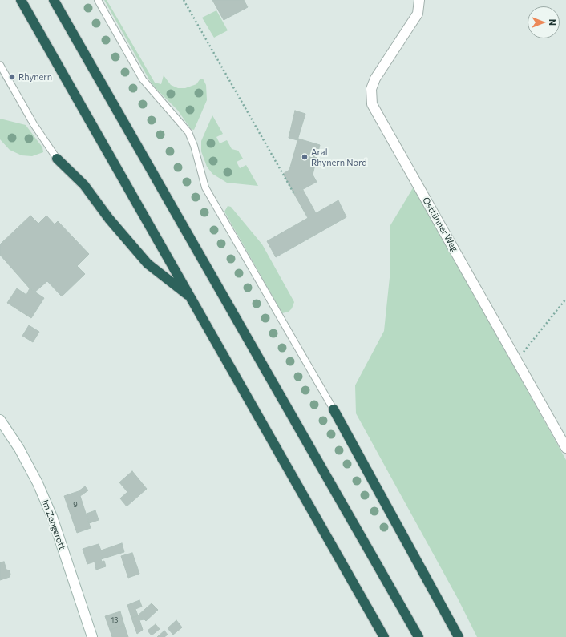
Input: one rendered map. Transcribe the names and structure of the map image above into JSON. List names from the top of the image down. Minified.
{"streets":{"street":["Osttünner Weg","Im Zengerott"]},"places":["Rhynern","Aral Rhynern Nord"],"house_numbers":["9","13"],"north":"right"}
